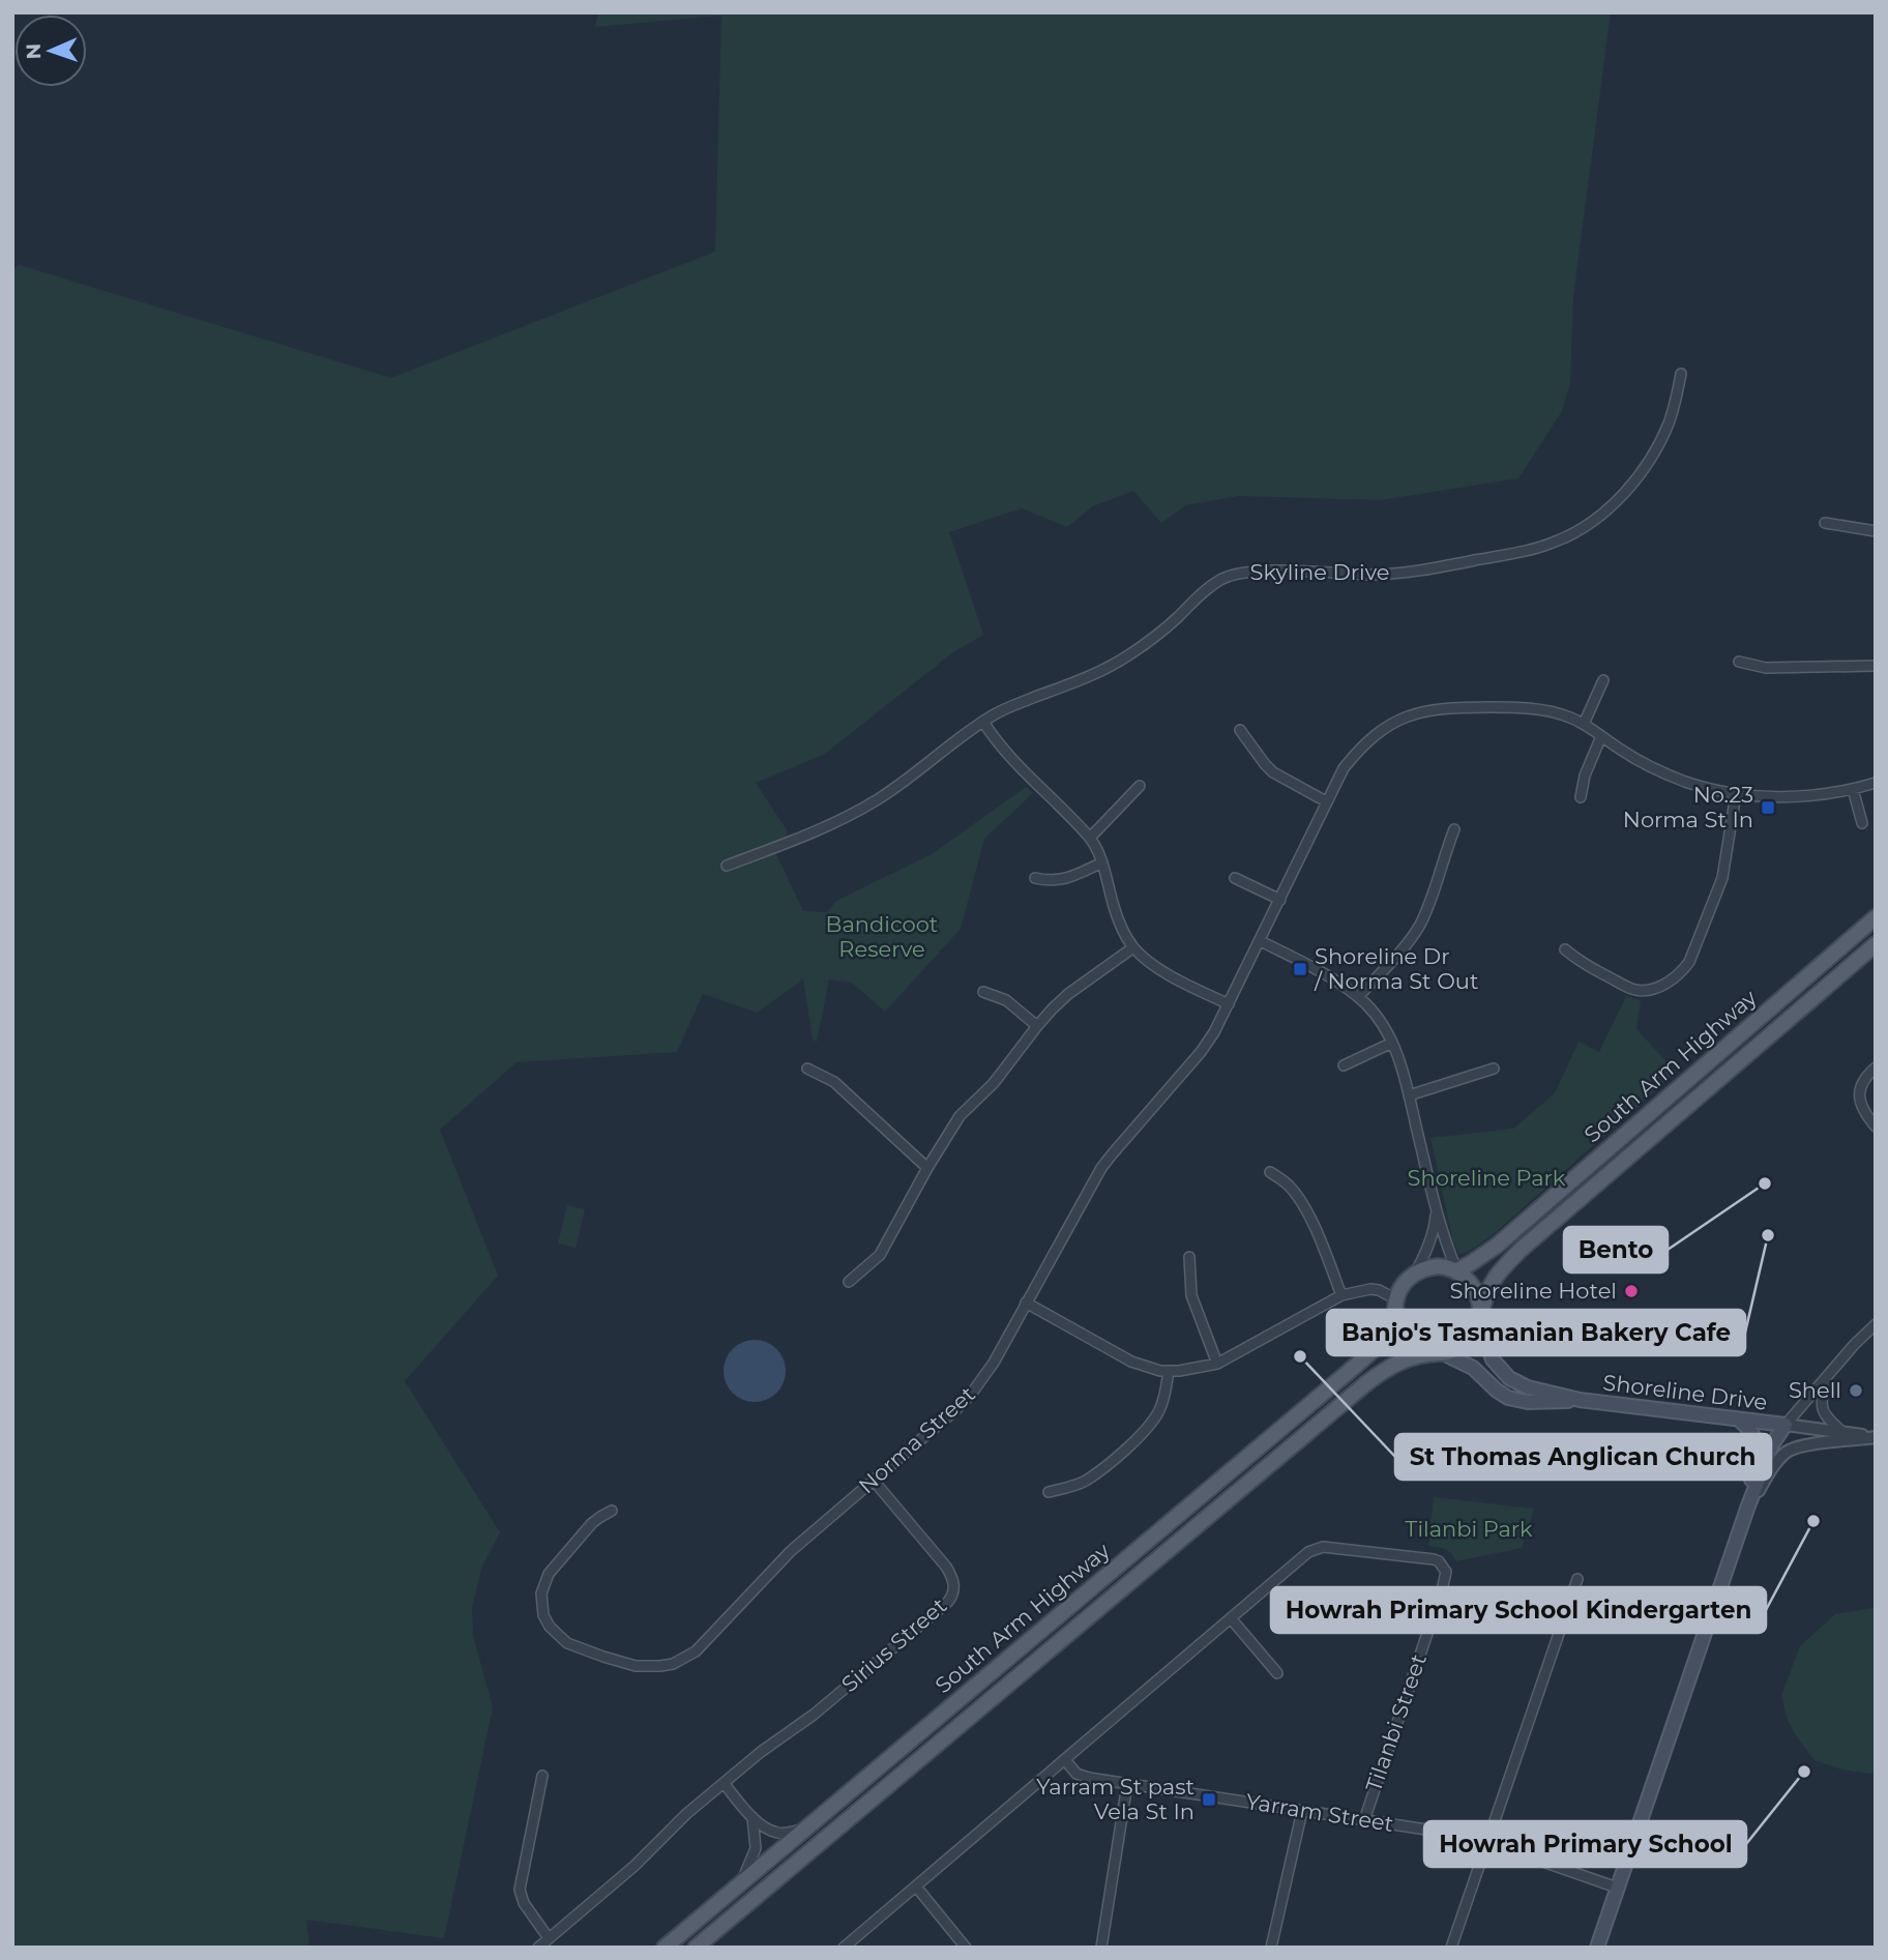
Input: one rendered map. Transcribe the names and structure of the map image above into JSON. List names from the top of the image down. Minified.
{"streets":{"main road":["South Arm Highway","Shoreline Drive"],"street":["Skyline Drive","Norma Street","Sirius Street","Tilanbi Street","Yarram Street"]},"crossings":[["South Arm Highway","Shoreline Drive"],["Norma Street","Sirius Street"],["Tilanbi Street","Yarram Street"]],"parks":["Bandicoot Reserve","Shoreline Park","Tilanbi Park"],"places":{"transit":["No.23 Norma St In","Shoreline Dr / Norma St Out","Yarram St past Vela St In"],"other":["Bento","Banjo's Tasmanian Bakery Cafe","Shoreline Hotel","St Thomas Anglican Church","Shell","Howrah Primary School Kindergarten","Howrah Primary School"]},"north":"left"}
